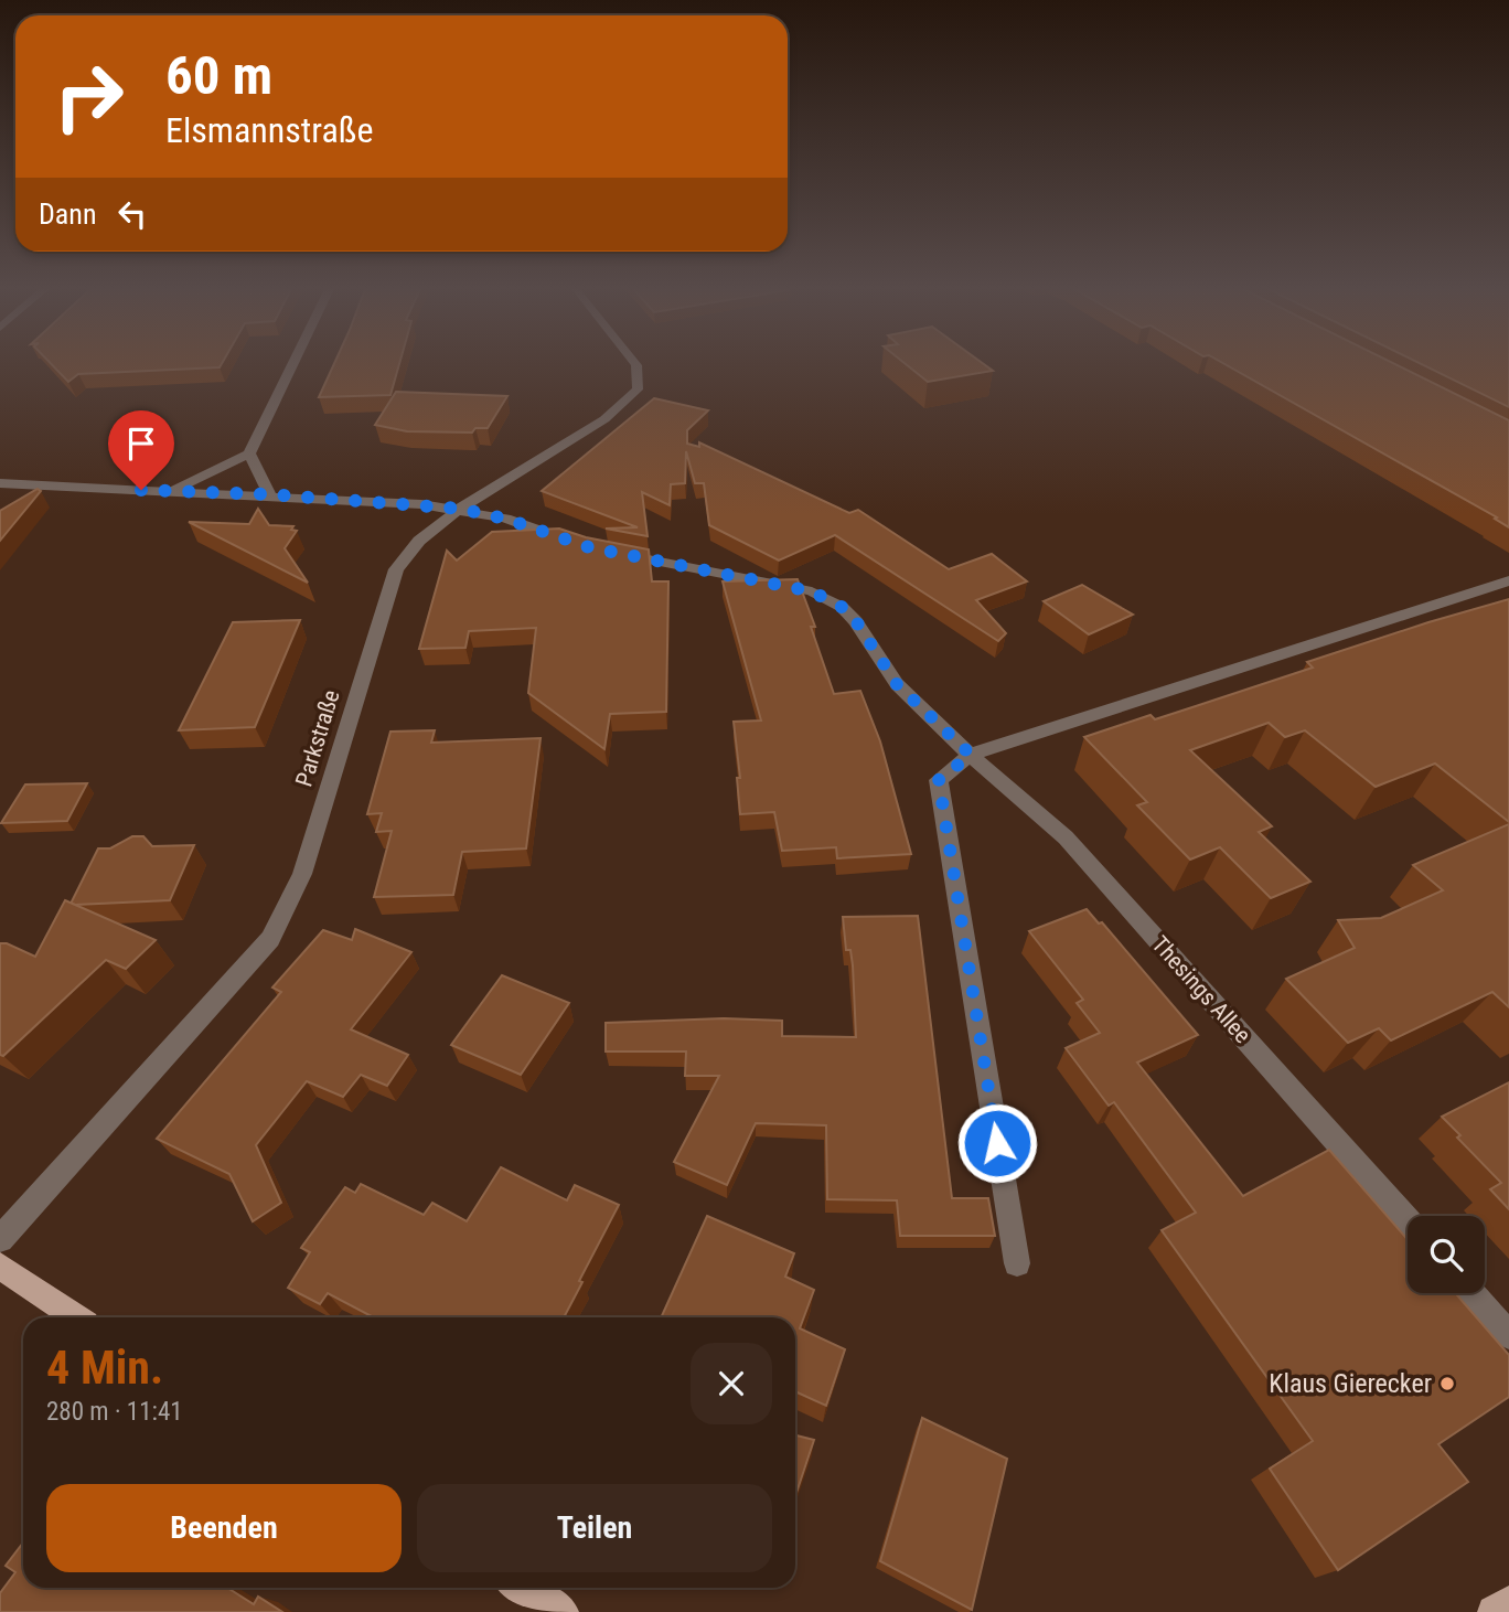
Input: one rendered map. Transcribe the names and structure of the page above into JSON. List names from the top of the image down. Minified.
{"streets":{"street":["Parkstraße","Thesings Allee"]},"places":["Klaus Gierecker"],"page":{"turn":["60 m","Elsmannstraße"],"then":"Dann","heading":["4 Min.","280 m · 11:41"],"buttons":["Beenden","Teilen"]}}
